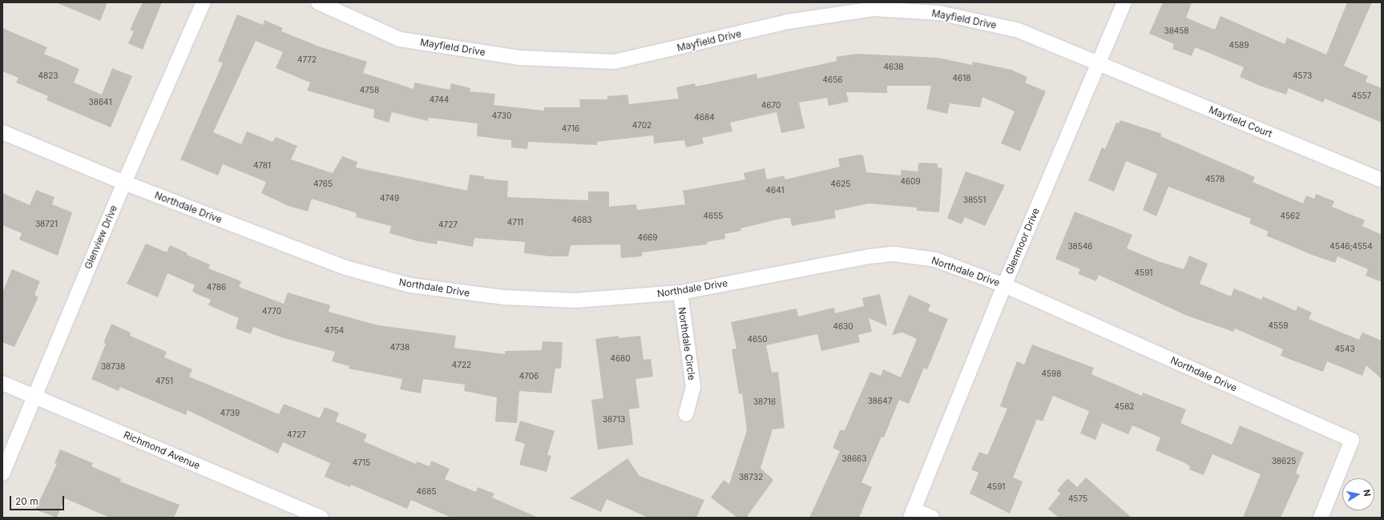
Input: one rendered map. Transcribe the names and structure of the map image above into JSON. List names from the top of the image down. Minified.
{"streets":{"street":["Mayfield Drive","Mayfield Court","Northdale Drive","Glenview Drive","Glenmoor Drive","Northdale Circle","Richmond Avenue"]},"crossings":[["Mayfield Drive","Mayfield Court"],["Mayfield Drive","Glenmoor Drive"],["Mayfield Court","Glenmoor Drive"],["Northdale Drive","Glenview Drive"],["Northdale Drive","Glenmoor Drive"],["Northdale Drive","Northdale Circle"],["Glenview Drive","Richmond Avenue"]],"house_numbers":["38458","4589","4772","4638","4823","4573","4618","4656","4758","4557","4744","38641","4670","4730","4684","4702","4716","4781","4578","4609","4765","4625","4641","4749","38551","4655","4562","4683","4711","38721","4727","4669","38546","4546;4554","4591","4786","4770","4559","4630","4754","4650","4738","4543","4680","4722","38738","4598","4706","4751","38647","38716","4582","4739","38713","4727","38663","38625","4715","38732","4591","4685","4575"],"scale_bar":"20 m","north":"right"}
